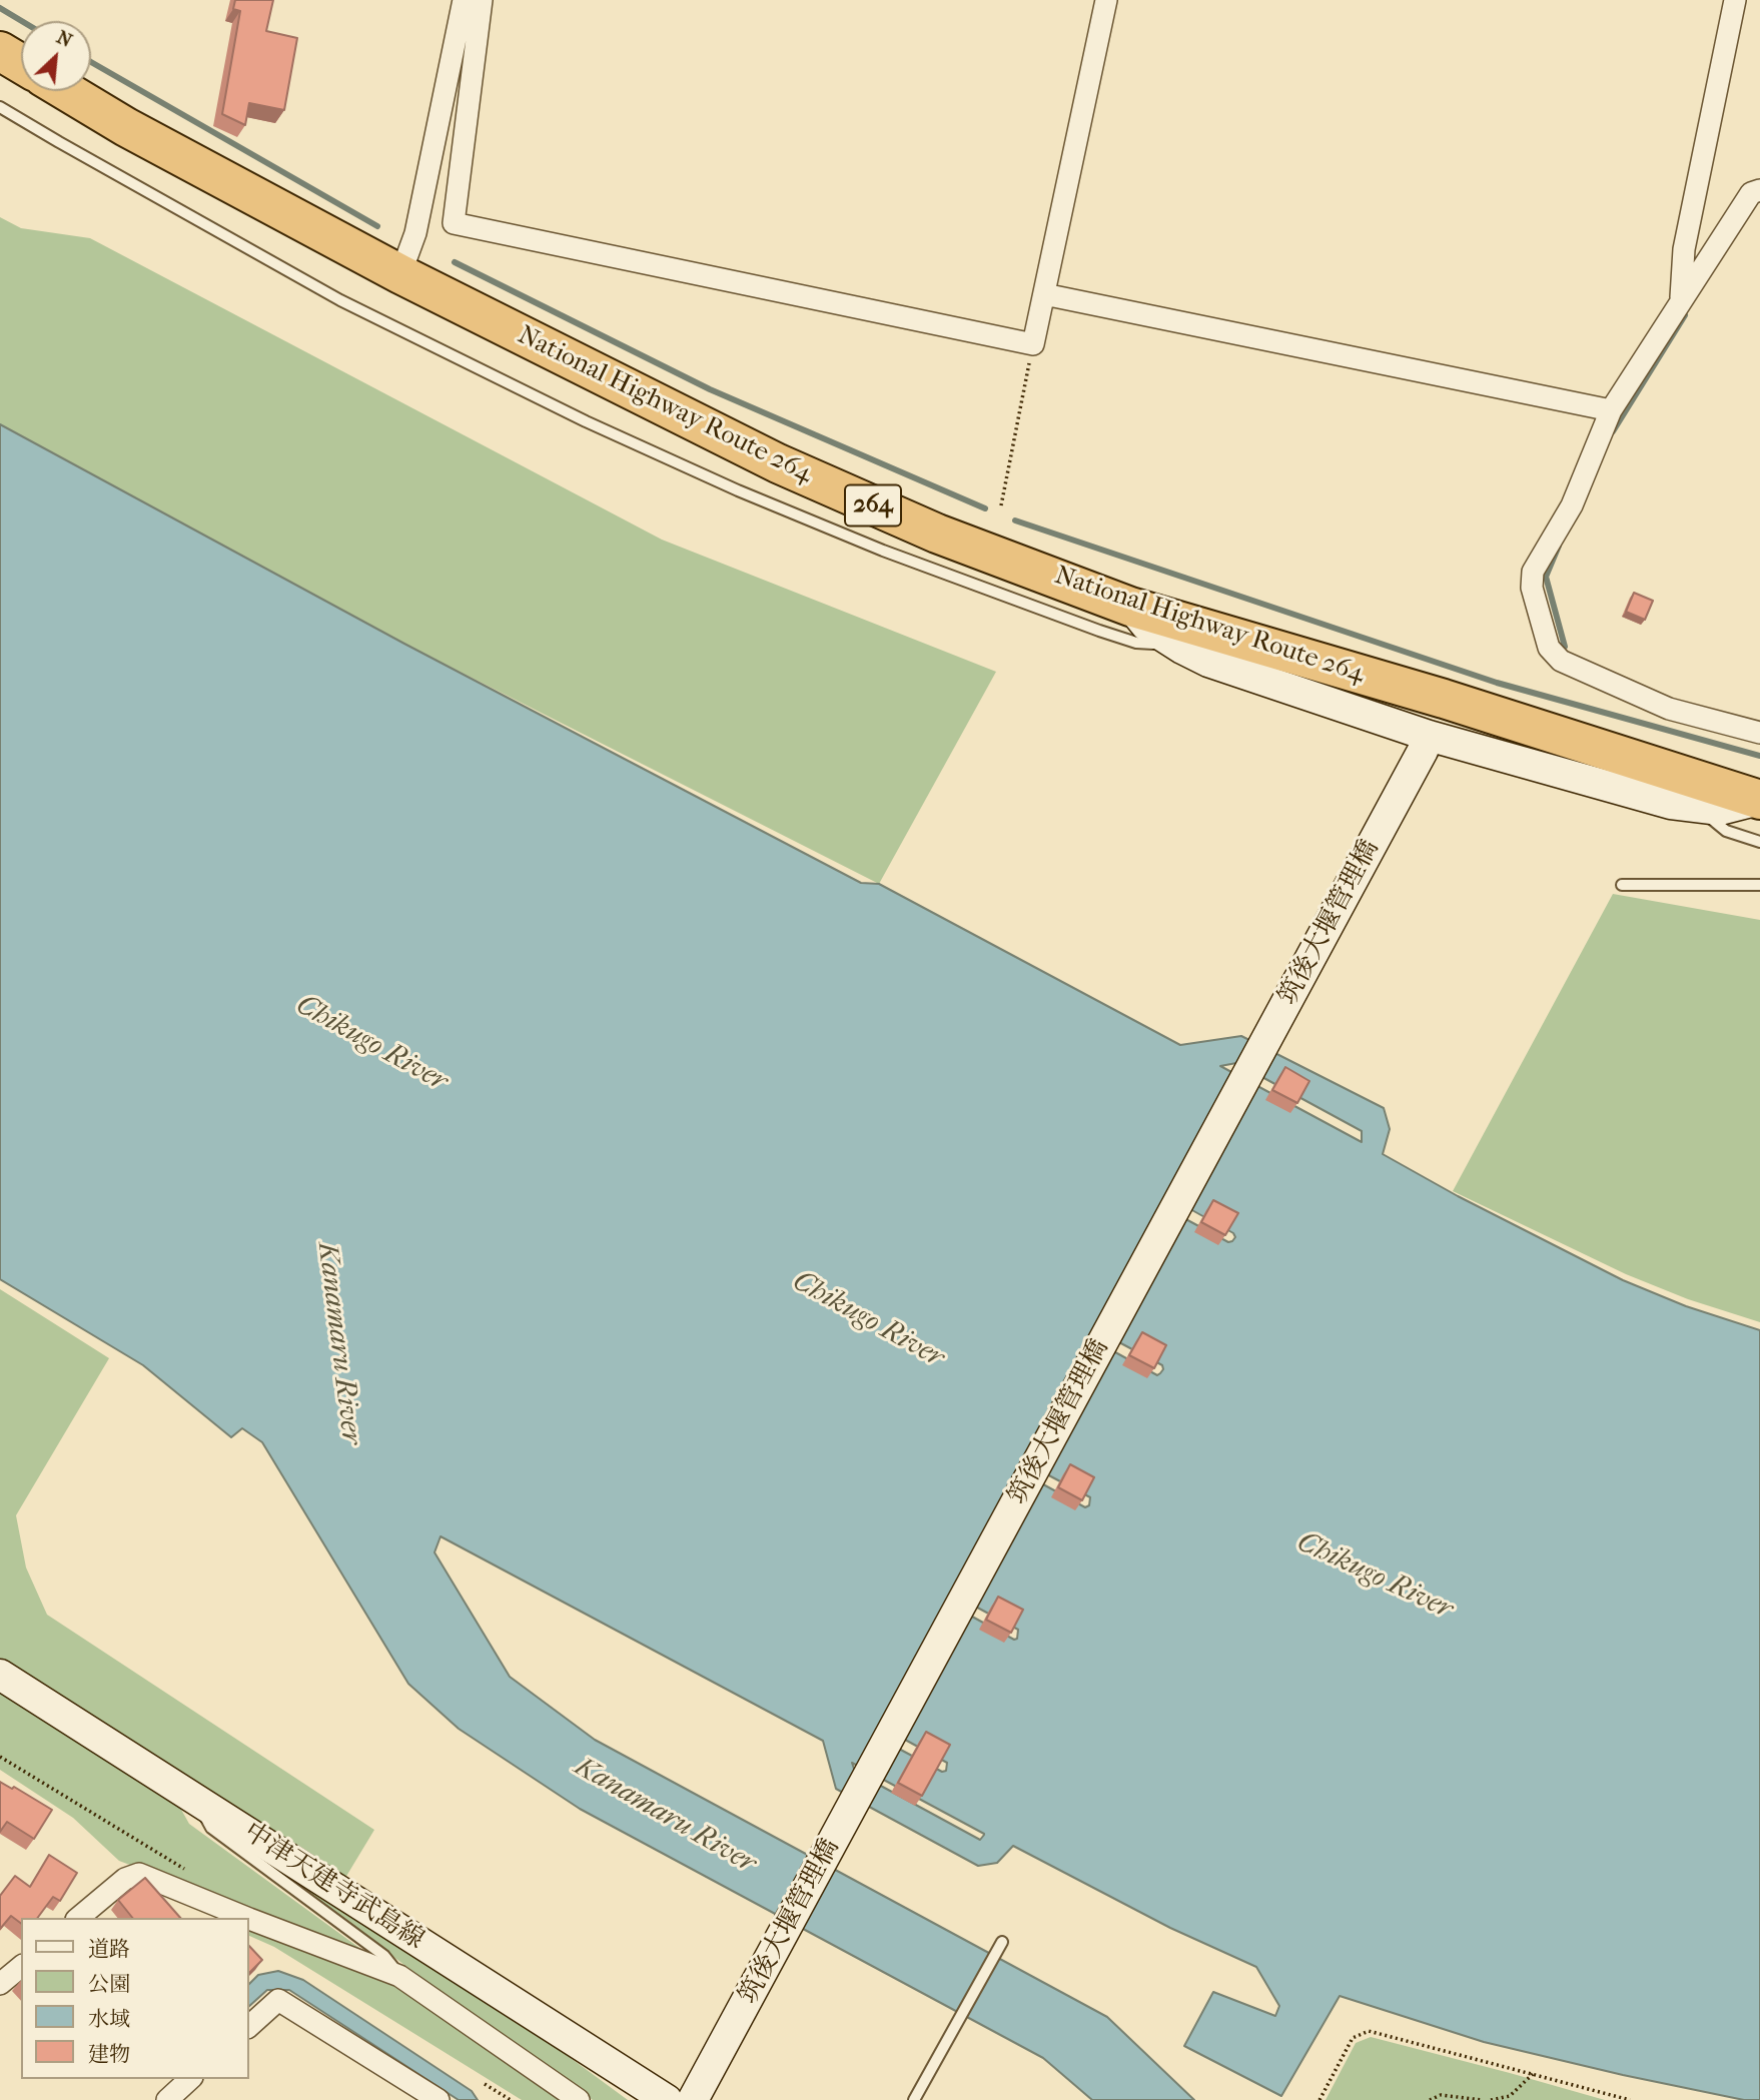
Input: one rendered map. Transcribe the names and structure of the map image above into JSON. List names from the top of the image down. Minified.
{"streets":{"highway":["National Highway Route 264","264"],"street":["筑後大堰管理橋","中津天建寺武島線"]},"water":["Chikugo River","Kanamaru River"],"legend":["道路","公園","水域","建物"],"north":"top right"}
